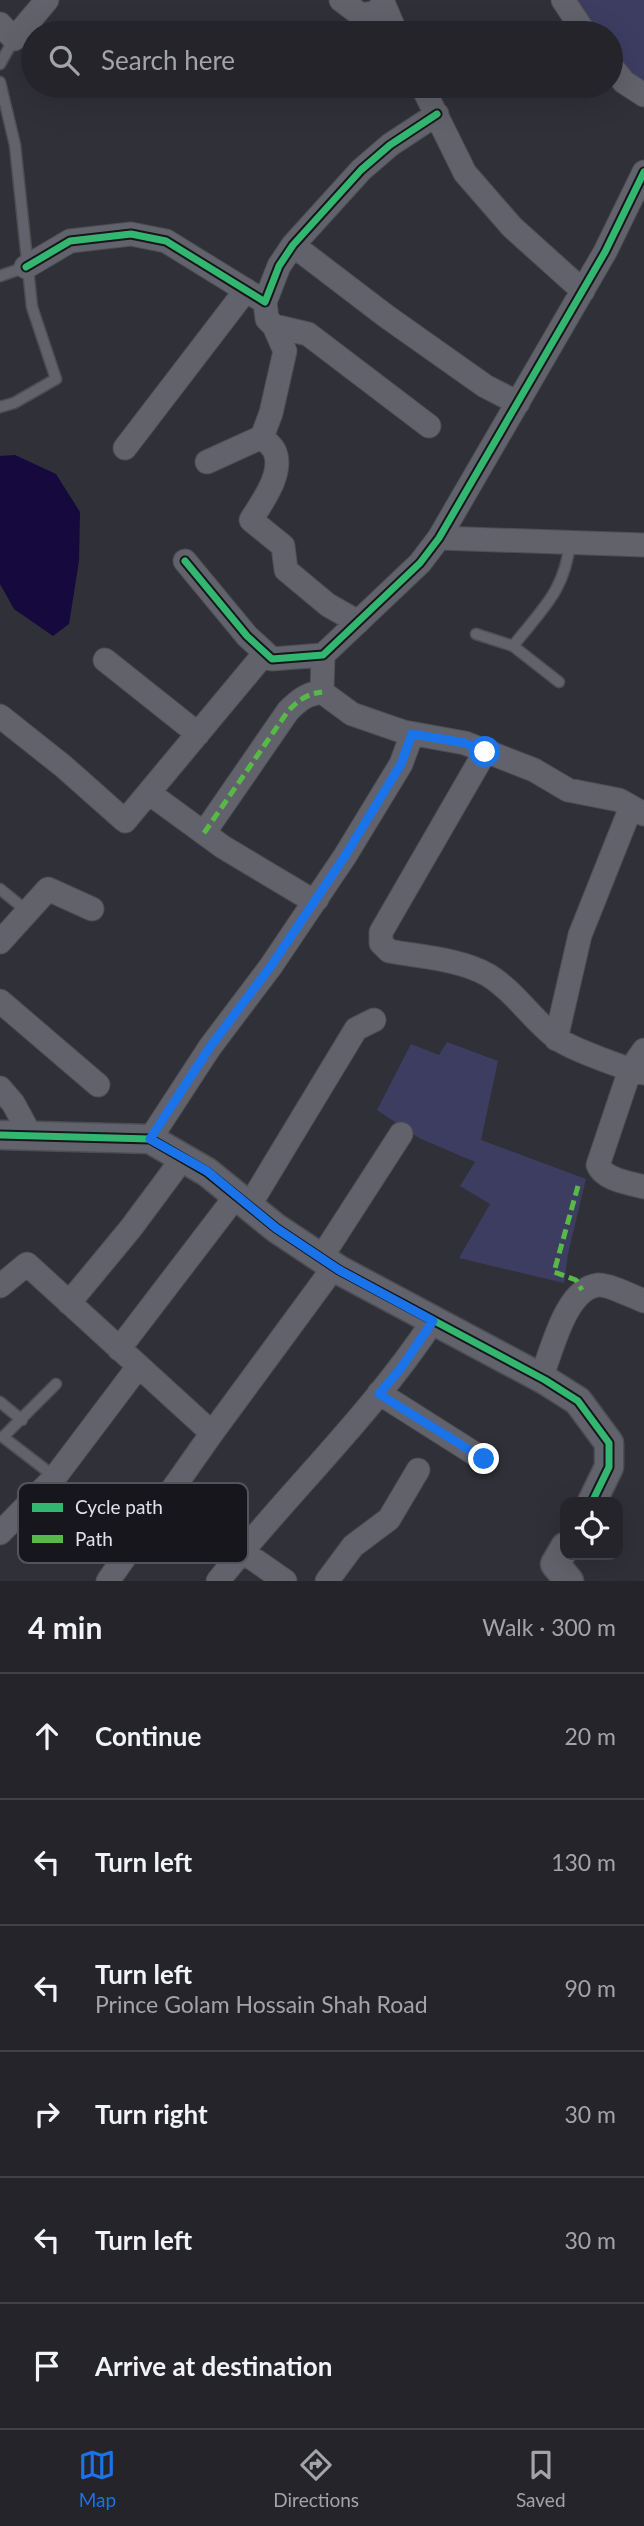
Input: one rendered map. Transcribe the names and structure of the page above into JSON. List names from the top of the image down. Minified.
{"legend":["Cycle path","Path"],"page":{"search":"Search here","heading":["4 min","Walk · 300 m"],"list":[["Continue","20 m"],["Turn left","130 m"],["Turn left","Prince Golam Hossain Shah Road","90 m"],["Turn right","30 m"],["Turn left","30 m"],"Arrive at destination"],"nav":["Map","Directions","Saved"]}}
